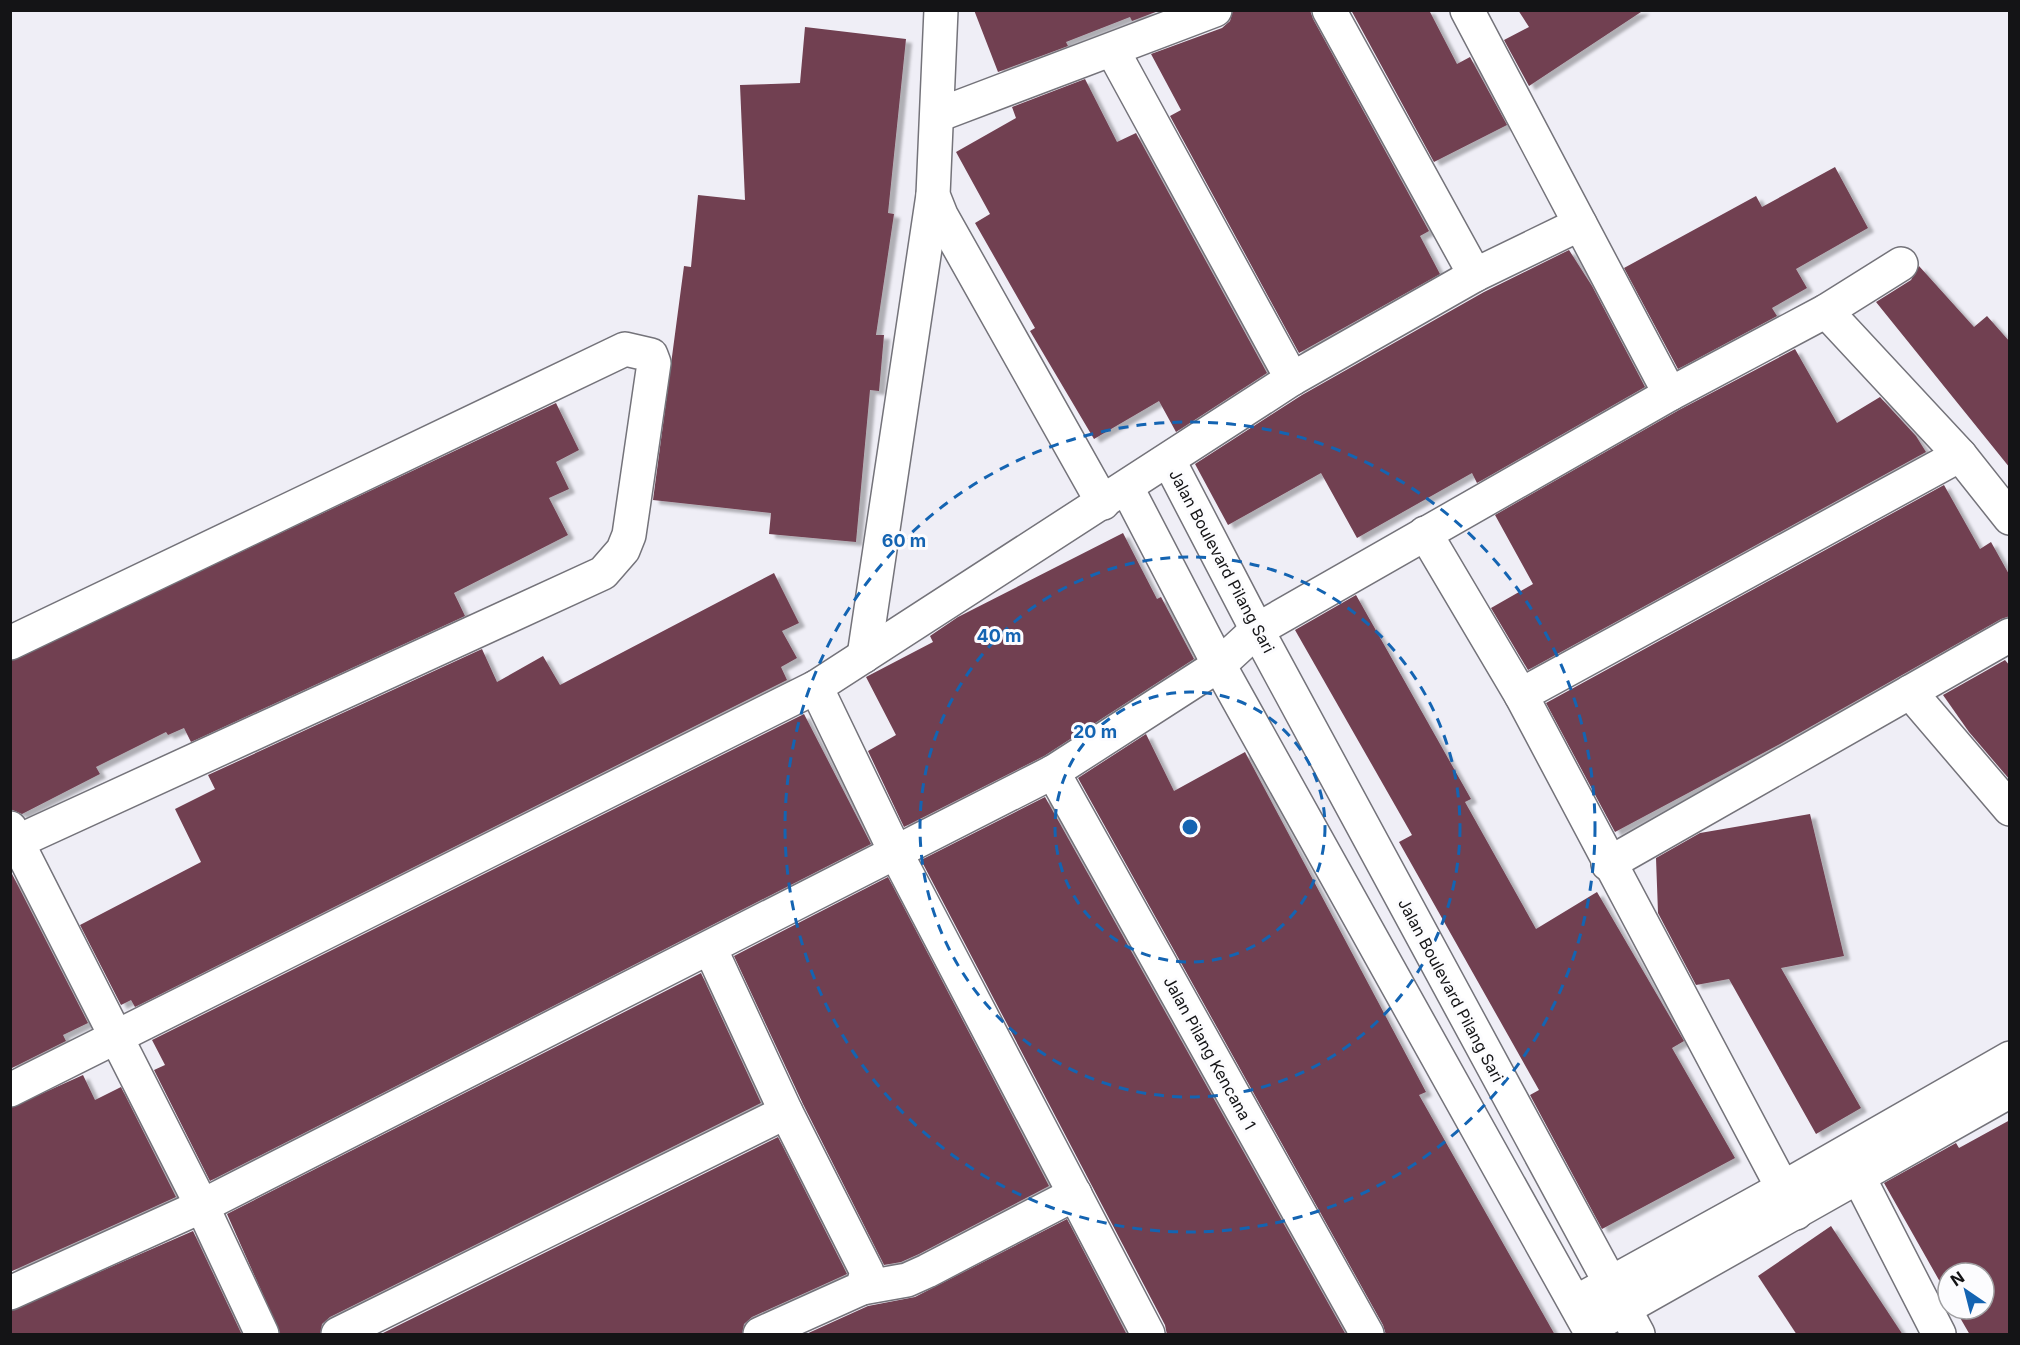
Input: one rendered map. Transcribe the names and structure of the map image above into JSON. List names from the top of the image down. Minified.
{"streets":{"street":["Jalan Boulevard Pilang Sari","Jalan Pilang Kencana 1"]},"north":"top left","rings":["60 m","40 m","20 m"]}
